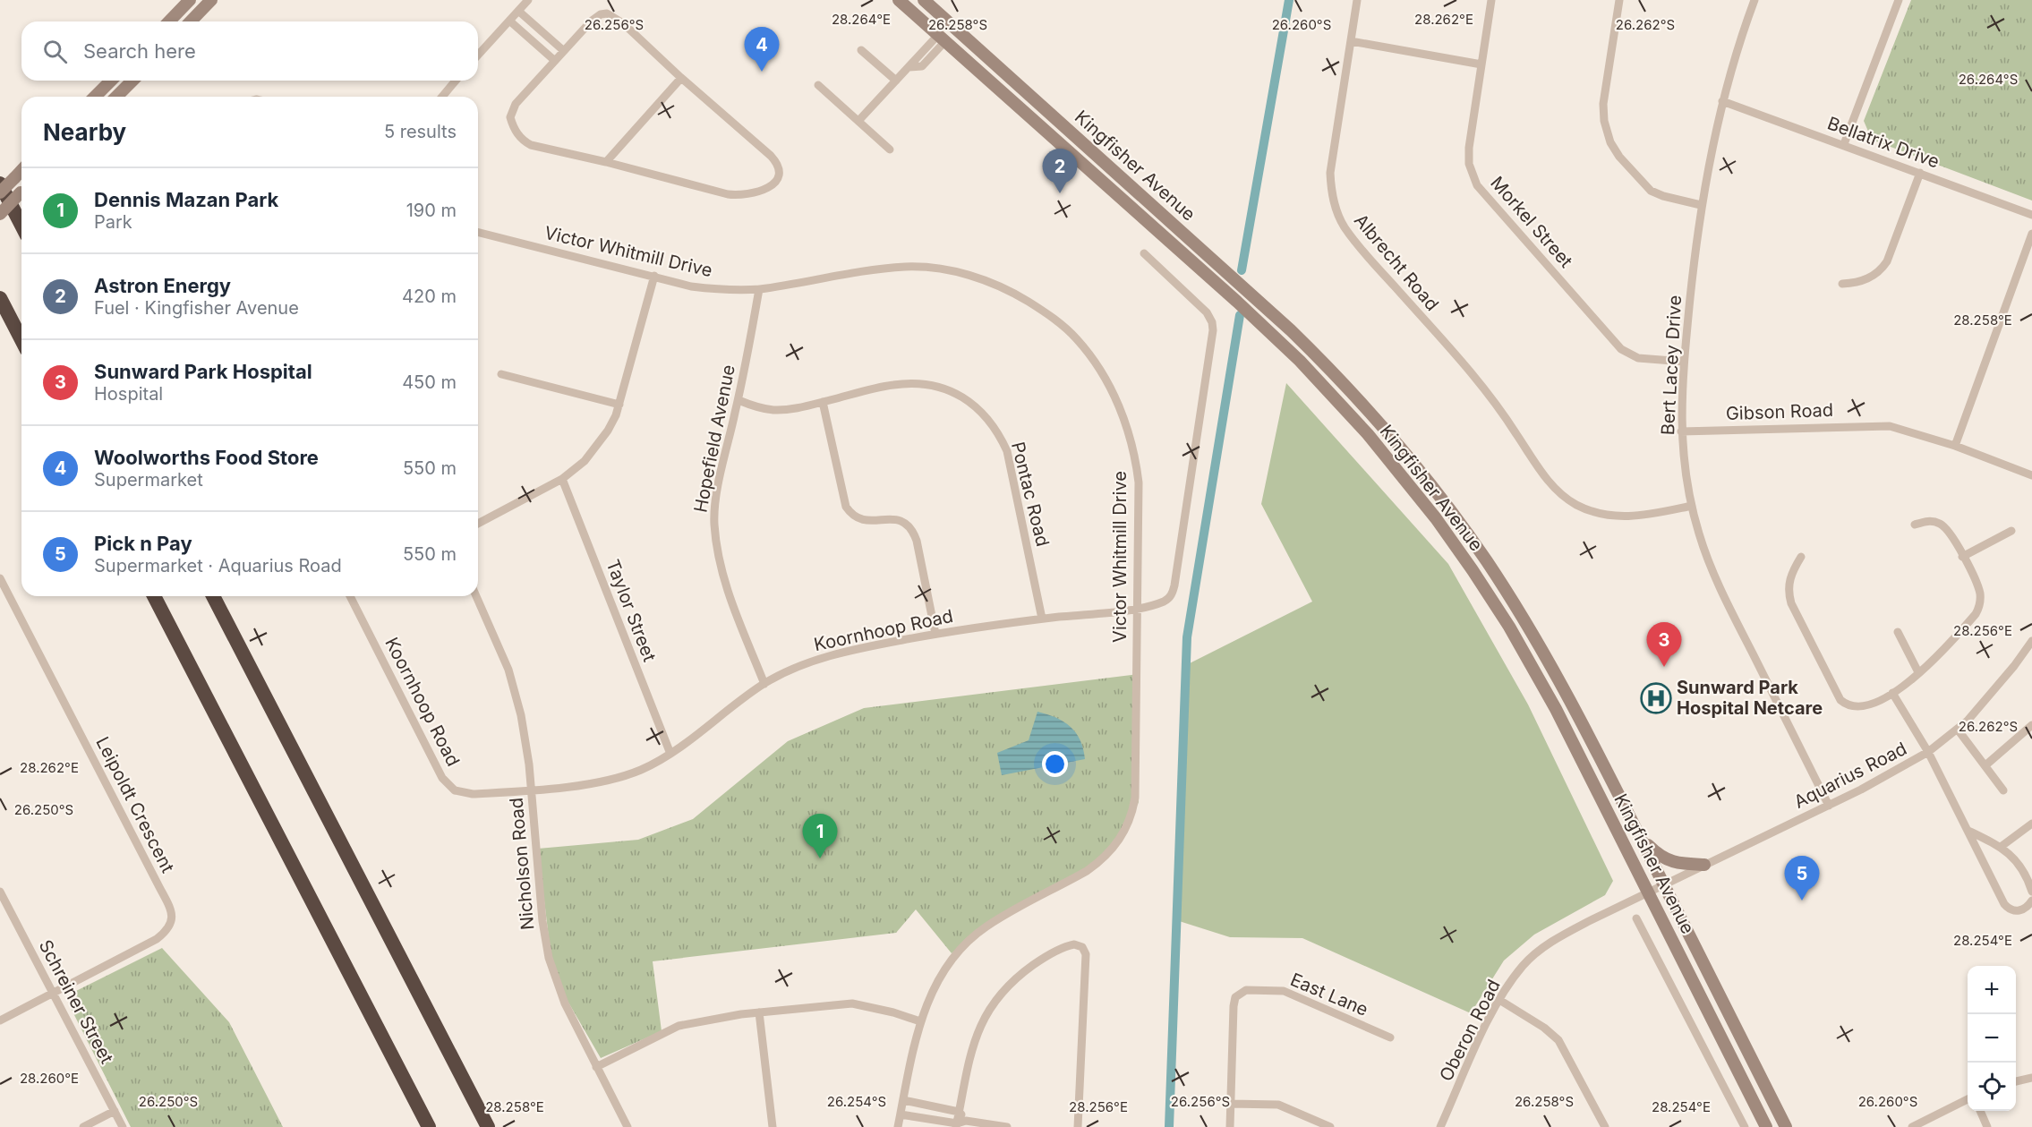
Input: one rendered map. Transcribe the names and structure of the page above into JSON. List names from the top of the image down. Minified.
{"streets":{"street":["Bellatrix Drive","Kingfisher Avenue","Morkel Street","Victor Whitmill Drive","Albrecht Road","Bert Lacey Drive","Gibson Road","Hopefield Avenue","Pontac Road","Taylor Street","Koornhoop Road","Aquarius Road","Leipoldt Crescent","Nicholson Road","East Lane","Schreiner Street","Oberon Road"]},"crossings":[["Bellatrix Drive","Bert Lacey Drive"],["Kingfisher Avenue","Aquarius Road"],["Kingfisher Avenue","Oberon Road"],["Morkel Street","Bert Lacey Drive"],["Victor Whitmill Drive","Hopefield Avenue"],["Victor Whitmill Drive","Koornhoop Road"],["Albrecht Road","Bert Lacey Drive"],["Bert Lacey Drive","Gibson Road"],["Bert Lacey Drive","Aquarius Road"],["Hopefield Avenue","Pontac Road"],["Hopefield Avenue","Koornhoop Road"],["Pontac Road","Koornhoop Road"],["Taylor Street","Koornhoop Road"],["Koornhoop Road","Nicholson Road"],["Aquarius Road","Oberon Road"],["Leipoldt Crescent","Schreiner Street"]],"places":{"hospital":["Sunward Park Hospital Netcare"]},"page":{"search":"Search here","pins":["4","2","3","1","5"],"heading":["Nearby","5 results"],"list":[{"mark":"1","name":"Dennis Mazan Park","note":"Park","value":"190 m"},{"mark":"2","name":"Astron Energy","note":"Fuel · Kingfisher Avenue","value":"420 m"},{"mark":"3","name":"Sunward Park Hospital","note":"Hospital","value":"450 m"},{"mark":"4","name":"Woolworths Food Store","note":"Supermarket","value":"550 m"},{"mark":"5","name":"Pick n Pay","note":"Supermarket · Aquarius Road","value":"550 m"}],"map_buttons":["+","−"]},"coordinates":["28.264°E","28.262°E","26.256°S","26.258°S","26.260°S","26.262°S","26.264°S","28.258°E","28.256°E","26.250°S","28.254°E","28.260°E","26.254°S"]}
